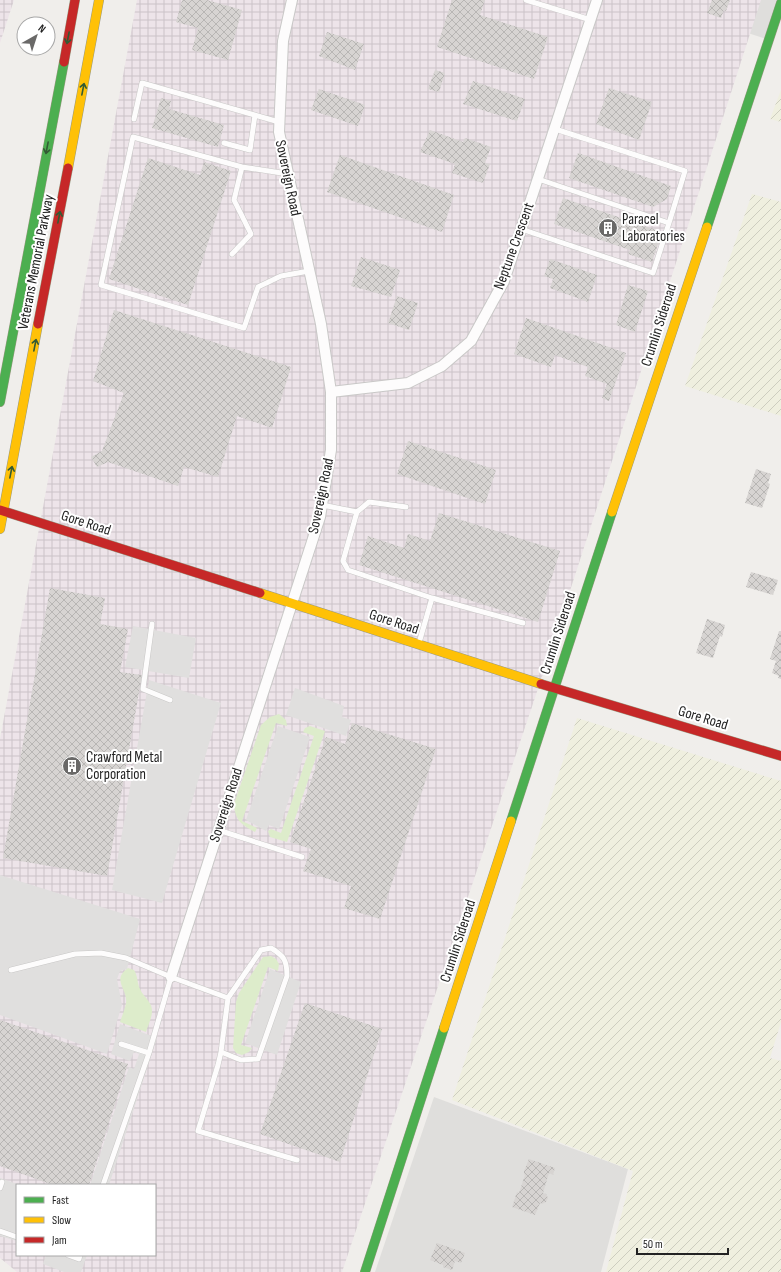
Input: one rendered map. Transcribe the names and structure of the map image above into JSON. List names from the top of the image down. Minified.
{"streets":{"main road":["Veterans Memorial Parkway","Crumlin Sideroad","Gore Road"],"street":["Sovereign Road","Neptune Crescent"]},"crossings":[["Sovereign Road","Neptune Crescent"],["Sovereign Road","Gore Road"],["Veterans Memorial Parkway","Gore Road"],["Crumlin Sideroad","Gore Road"]],"places":{"building":["Paracel Laboratories","Crawford Metal Corporation"]},"legend":["Fast","Slow","Jam"],"scale_bar":"50 m","north":"top right"}
